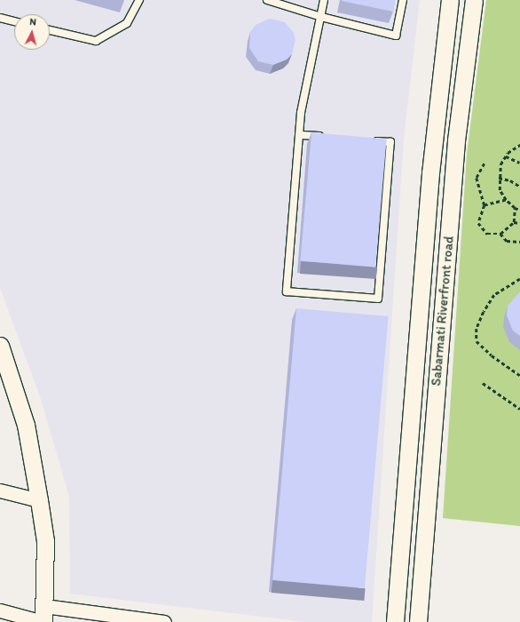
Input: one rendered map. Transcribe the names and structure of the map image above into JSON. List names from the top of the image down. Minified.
{"streets":{"street":["Sabarmati Riverfront road"]},"north":"top"}
